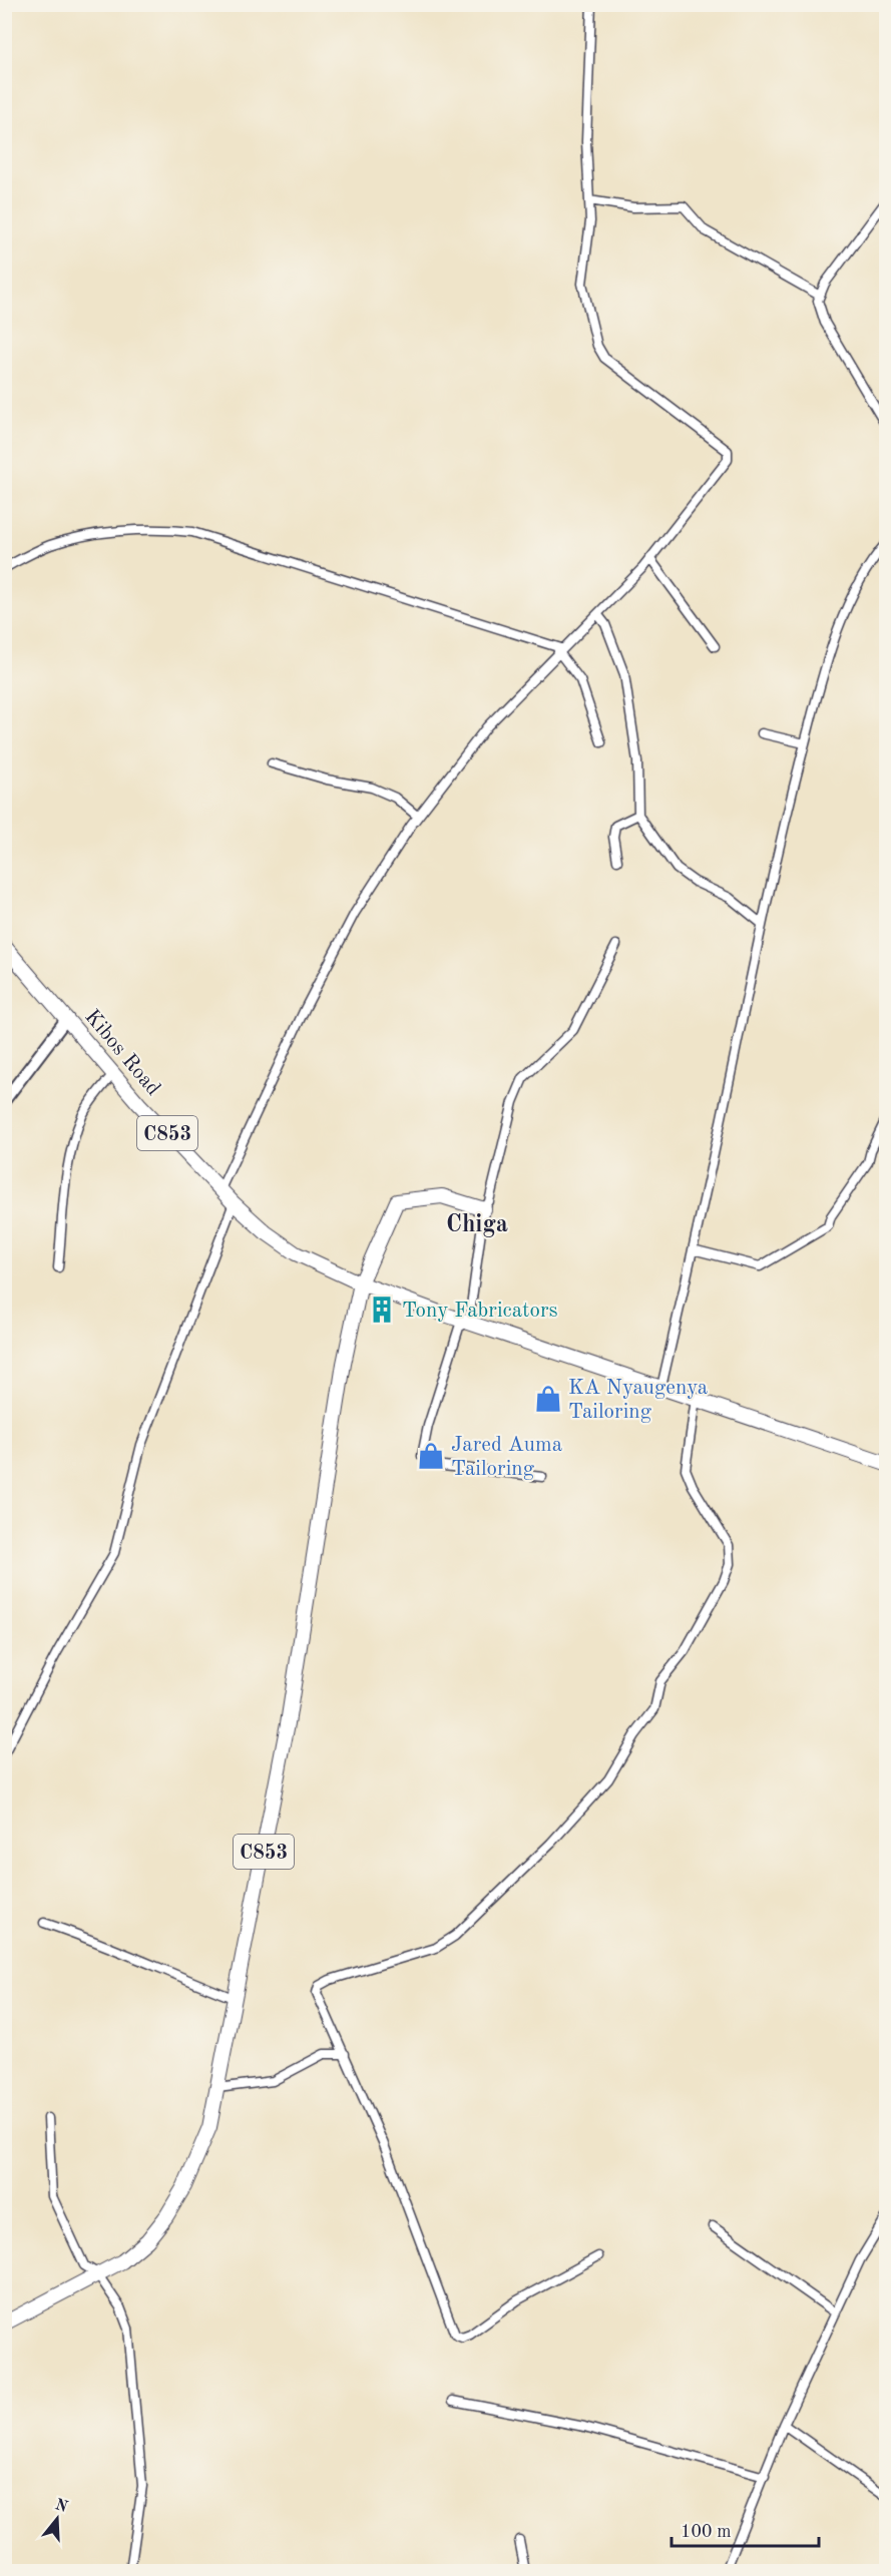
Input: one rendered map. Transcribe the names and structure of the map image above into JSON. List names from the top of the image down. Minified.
{"streets":{"main road":["Kibos Road","C853"]},"crossings":[["Kibos Road","C853"]],"districts":["Chiga"],"places":{"building":["Tony Fabricators"],"shop":["KA Nyaugenya Tailoring","Jared Auma Tailoring"]},"scale_bar":"100 m","north":"top"}
